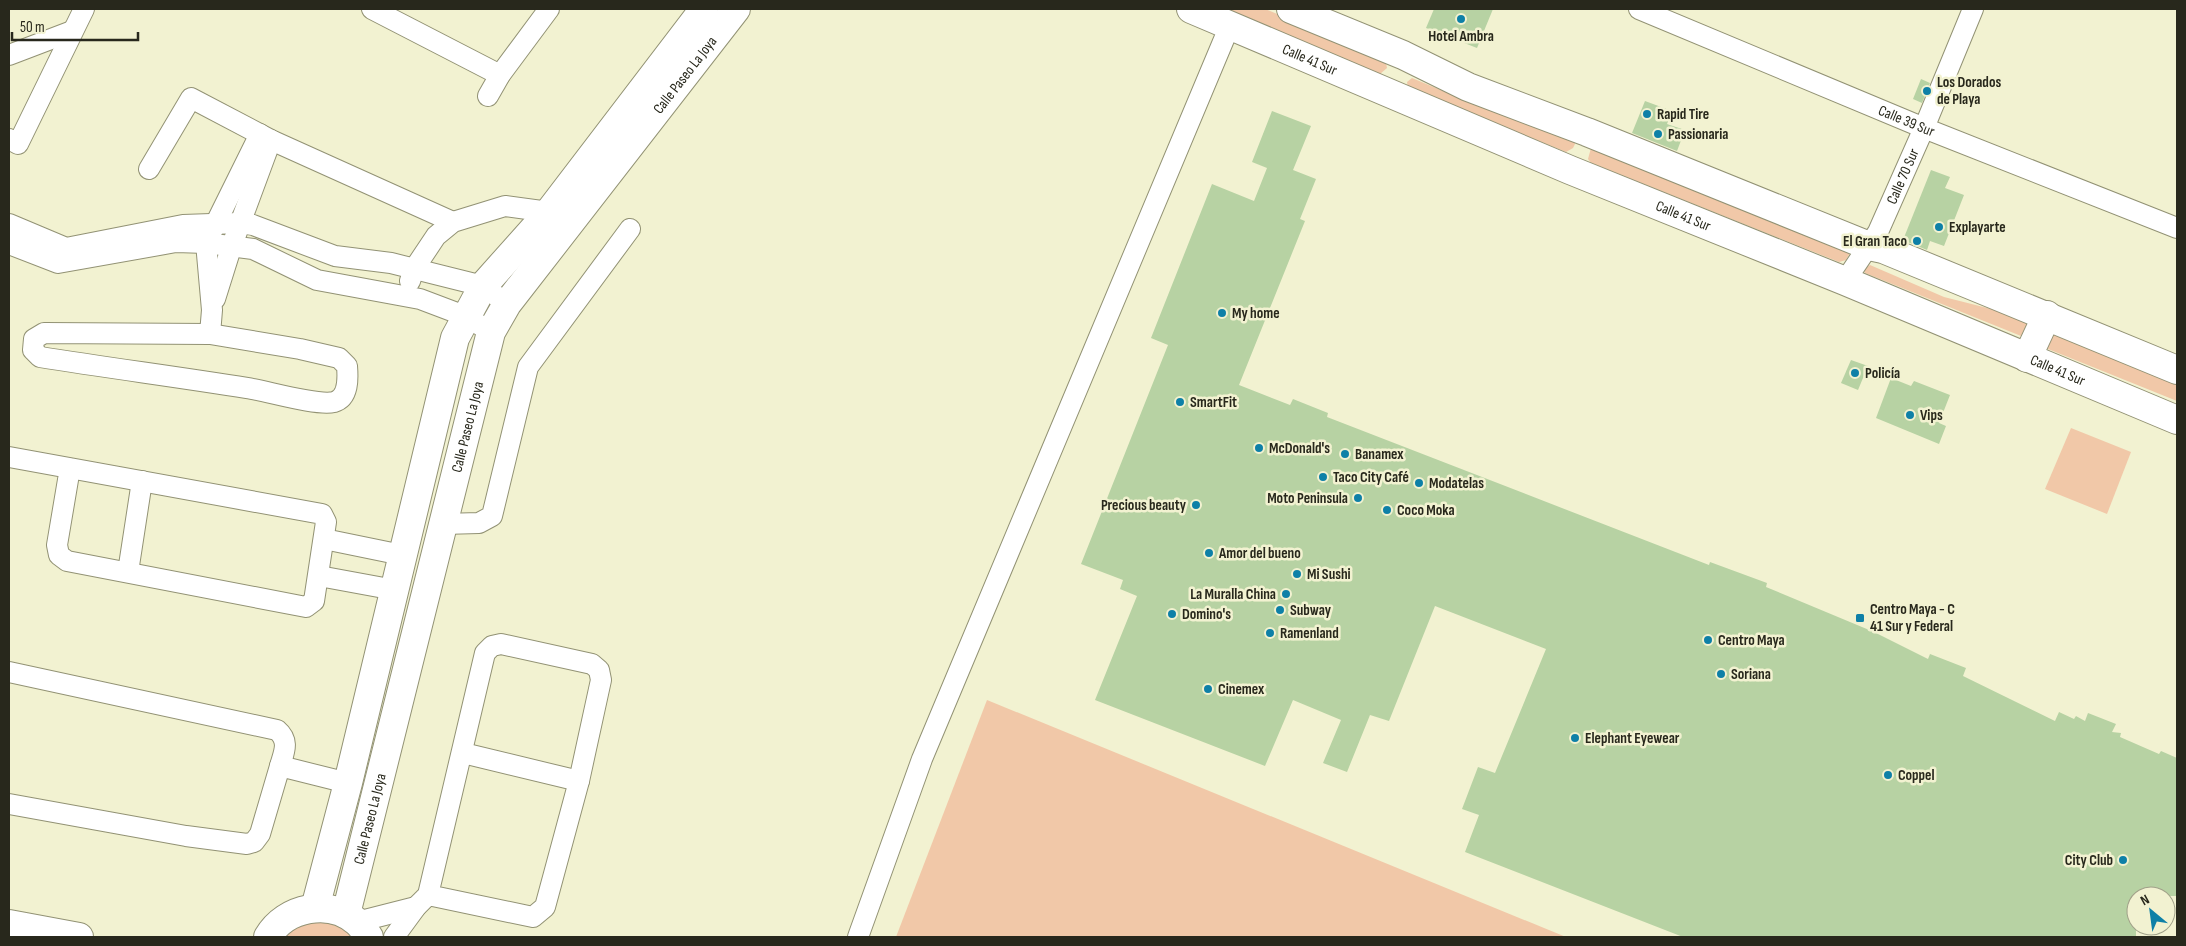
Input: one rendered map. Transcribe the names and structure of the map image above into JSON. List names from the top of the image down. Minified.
{"streets":{"main road":["Calle 41 Sur","Calle Paseo La Joya"],"street":["Calle 39 Sur","Calle 70 Sur"]},"crossings":[["Calle 41 Sur","Calle 70 Sur"],["Calle 39 Sur","Calle 70 Sur"]],"places":{"other":["Hotel Ambra","Los Dorados de Playa","Rapid Tire","Passionaria","Explayarte","El Gran Taco","My home","Policía","SmartFit","Vips","McDonald's","Banamex","Taco City Café","Modatelas","Moto Peninsula","Precious beauty","Coco Moka","Amor del bueno","Mi Sushi","La Muralla China","Subway","Domino's","Ramenland","Centro Maya","Soriana","Cinemex","Elephant Eyewear","Coppel","City Club"],"transit":["Centro Maya - C 41 Sur y Federal"]},"scale_bar":"50 m","north":"top left"}
